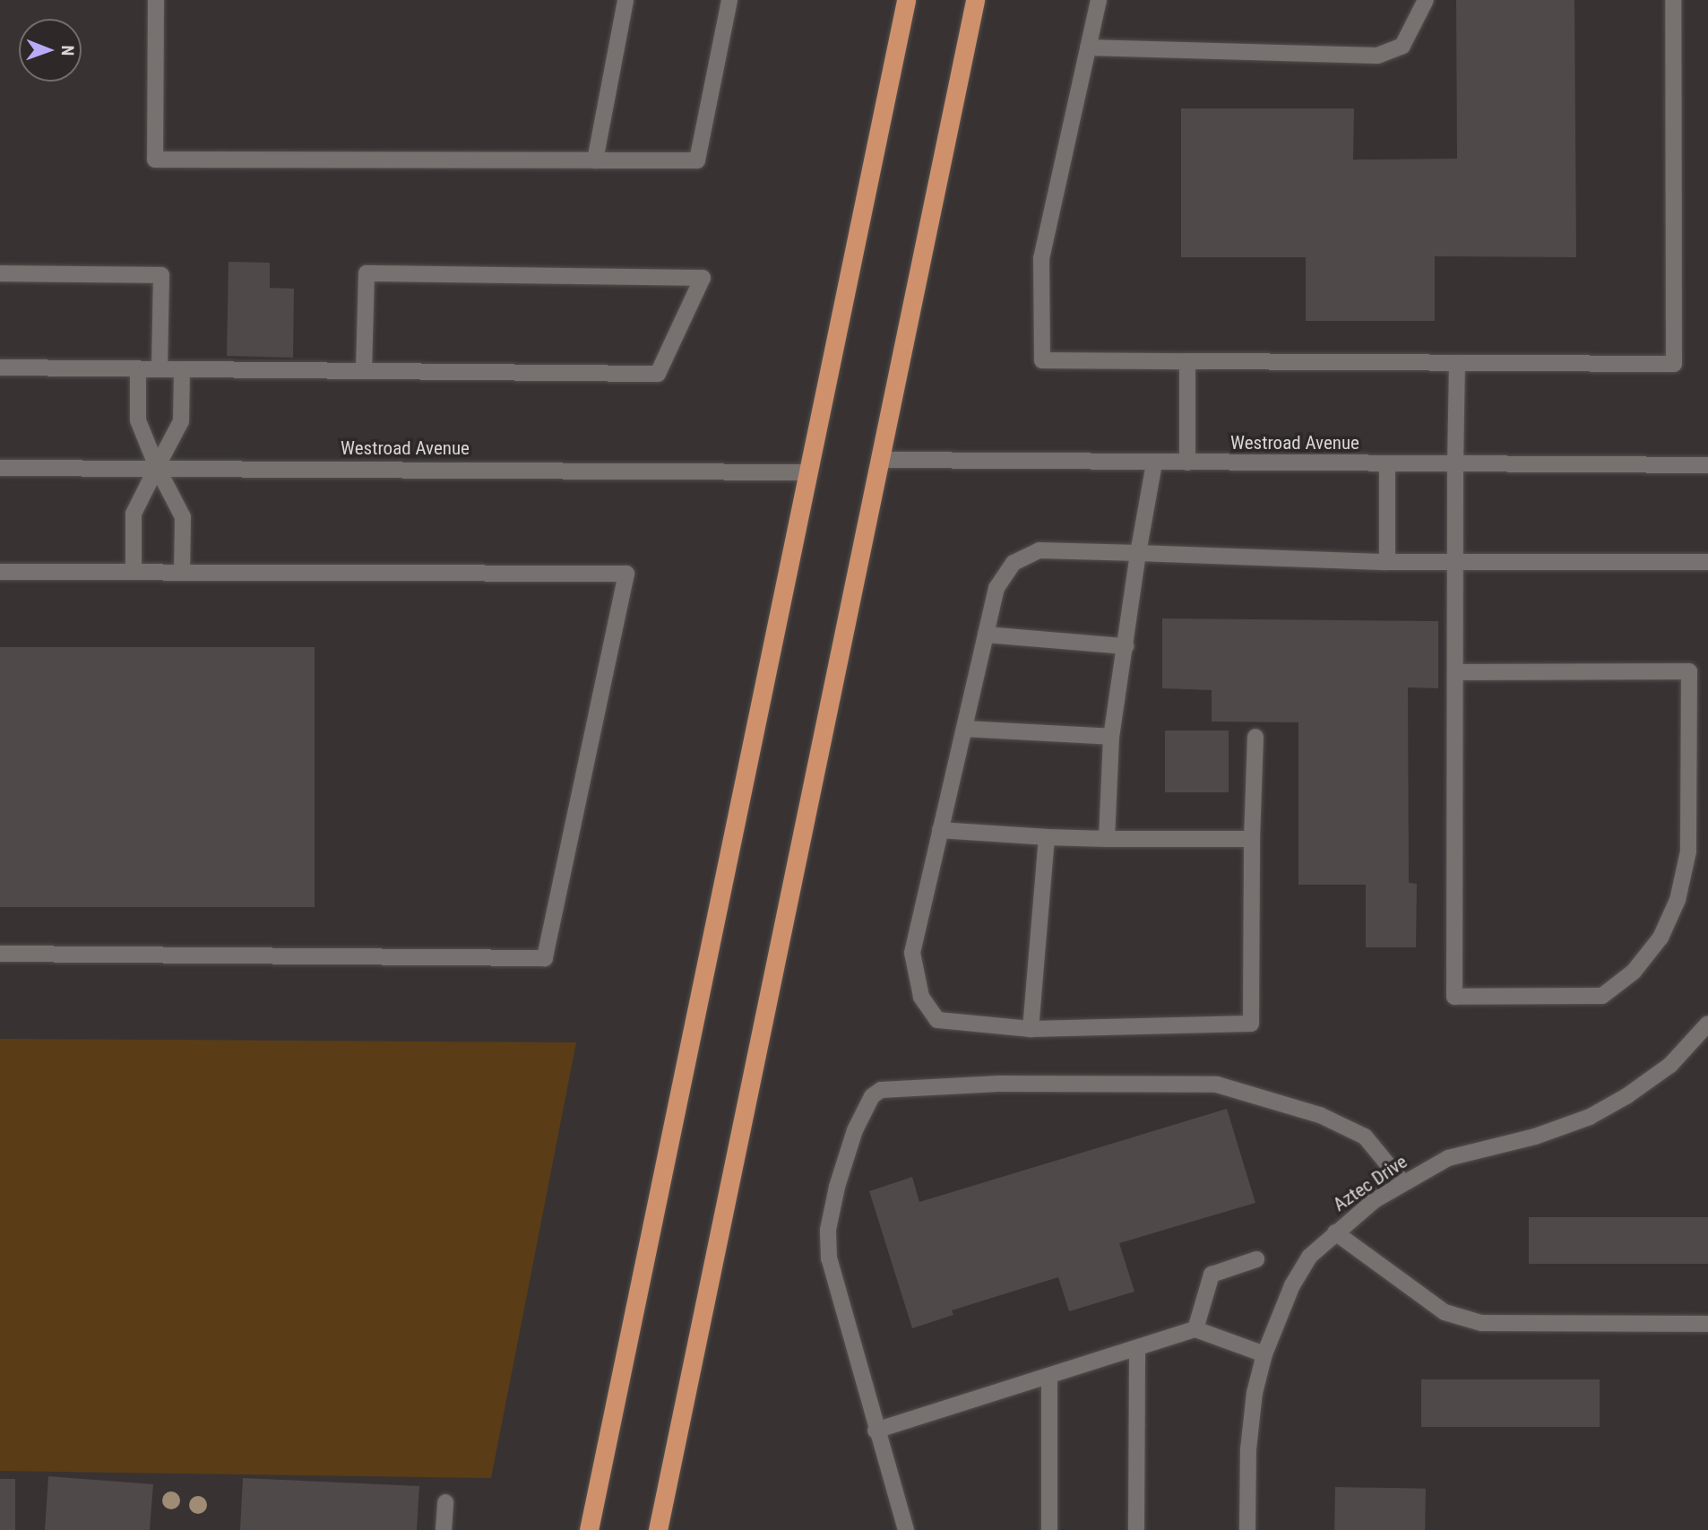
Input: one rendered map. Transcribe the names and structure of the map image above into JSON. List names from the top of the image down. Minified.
{"streets":{"street":["Westroad Avenue","Aztec Drive"]},"north":"right"}
